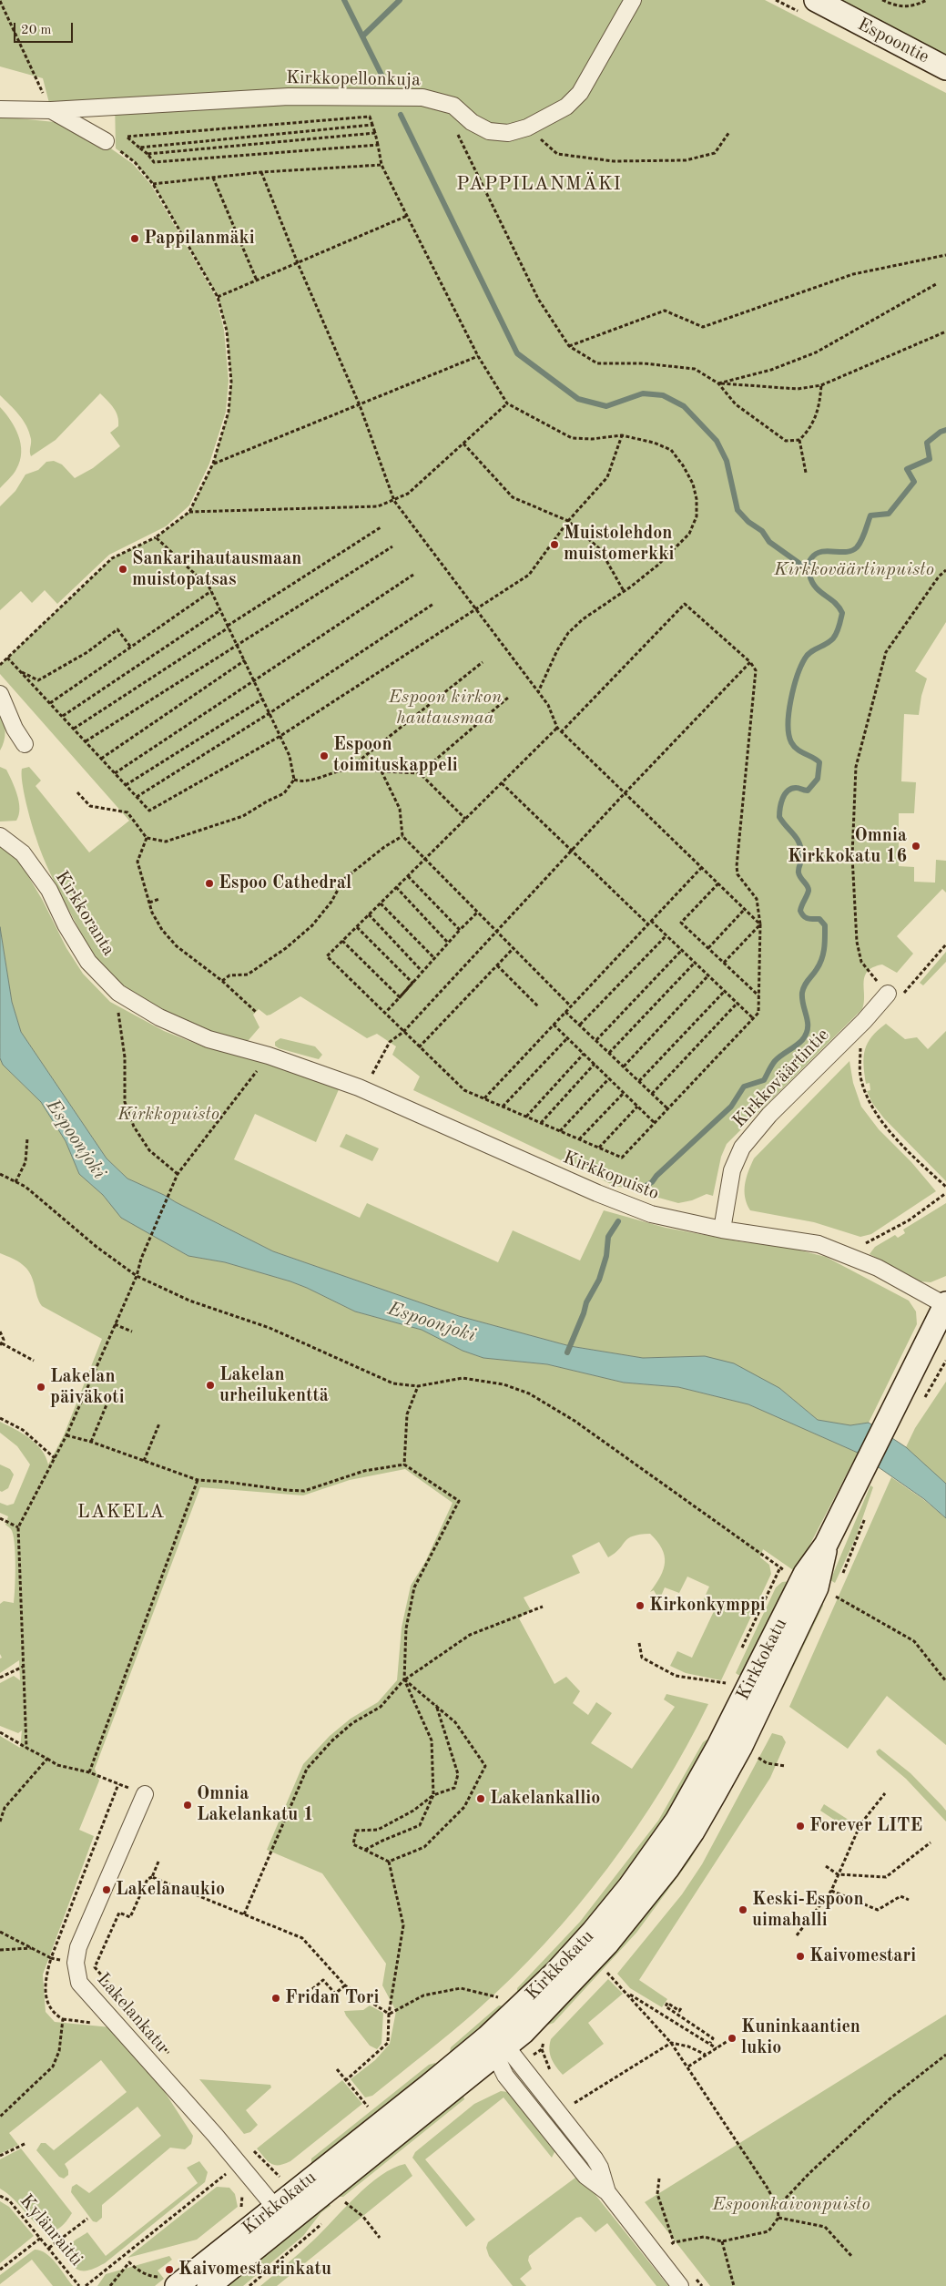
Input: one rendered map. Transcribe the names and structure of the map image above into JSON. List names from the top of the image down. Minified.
{"streets":{"main road":["Espoontie","Kirkkokatu"],"street":["Kirkkopellonkuja","Kirkkoranta","Kirkkoväärtintie","Kirkkopuisto","Lakelankatu"],"path":["Kylänraitti"]},"crossings":[["Kirkkoranta","Kirkkopuisto"],["Kirkkoväärtintie","Kirkkopuisto"],["Kirkkopuisto","Kirkkokatu"],["Kirkkokatu","Lakelankatu"]],"districts":["PAPPILANMÄKI","LAKELA"],"water":["Espoonjoki"],"parks":["Kirkkoväärtinpuisto","Espoon kirkon hautausmaa","Kirkkopuisto","Espoonkaivonpuisto"],"places":["Pappilanmäki","Muistolehdon muistomerkki","Sankarihautausmaan muistopatsas","Espoon toimituskappeli","Omnia Kirkkokatu 16","Espoo Cathedral","Lakelan urheilukenttä","Lakelan päiväkoti","Kirkonkymppi","Lakelankallio","Omnia Lakelankatu 1","Forever LITE","Lakelanaukio","Keski-Espoon uimahalli","Kaivomestari","Fridan Tori","Kuninkaantien lukio","Kaivomestarinkatu"],"scale_bar":"20 m"}
